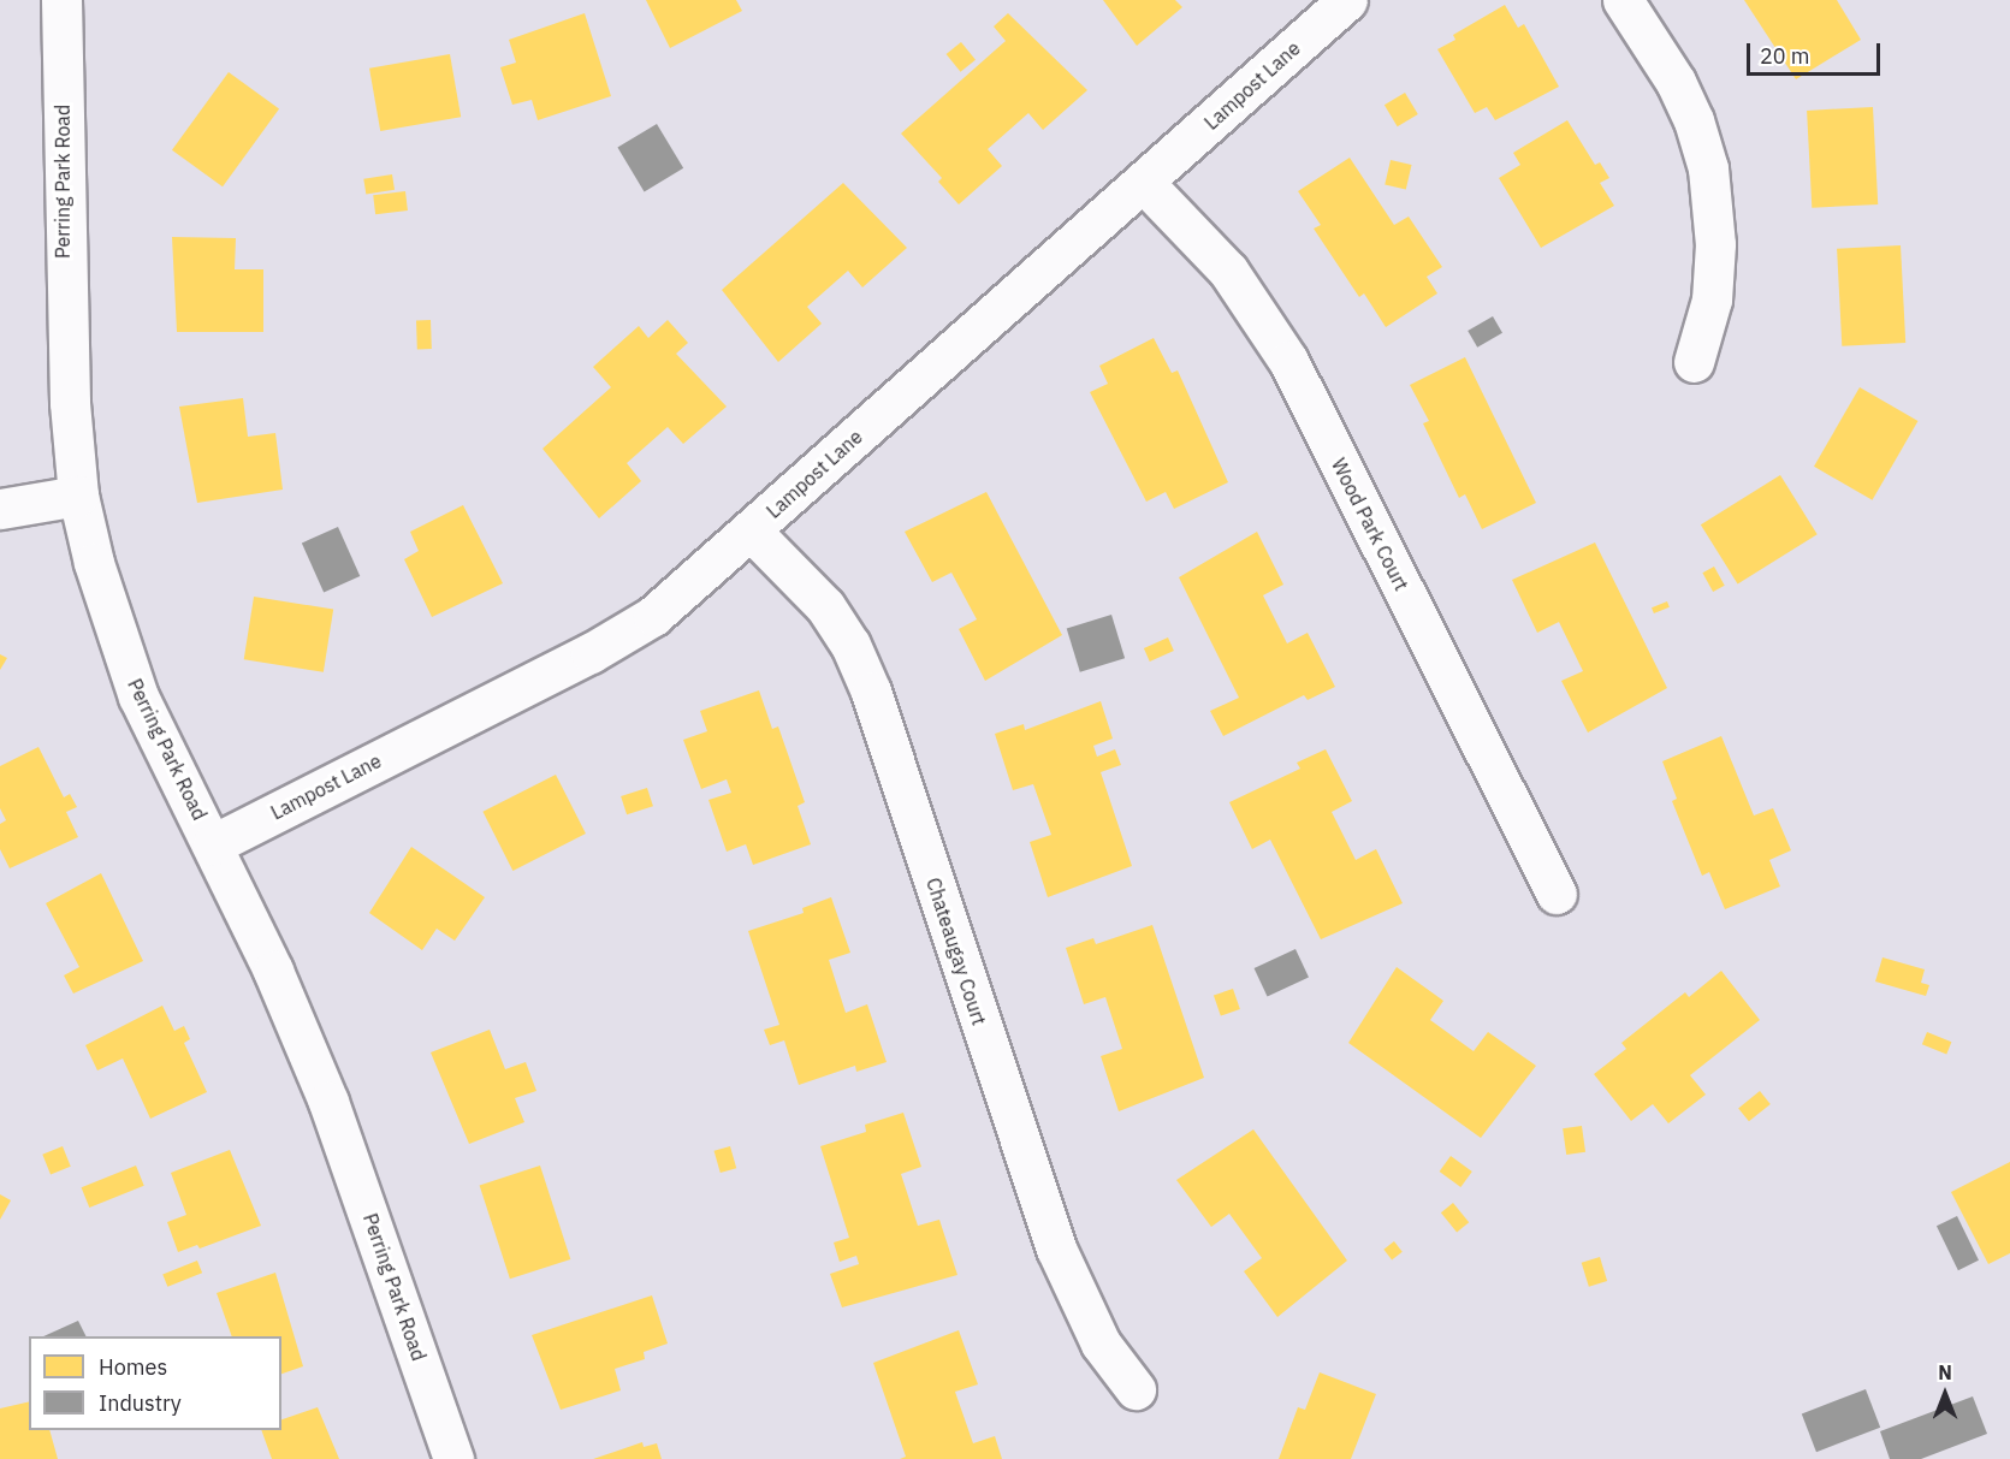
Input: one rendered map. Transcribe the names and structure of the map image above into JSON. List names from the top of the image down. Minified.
{"streets":{"street":["Lampost Lane","Perring Park Road","Wood Park Court","Chateaugay Court"]},"crossings":[["Lampost Lane","Perring Park Road"],["Lampost Lane","Wood Park Court"],["Lampost Lane","Chateaugay Court"]],"legend":["Homes","Industry"],"scale_bar":"20 m","north":"top"}
